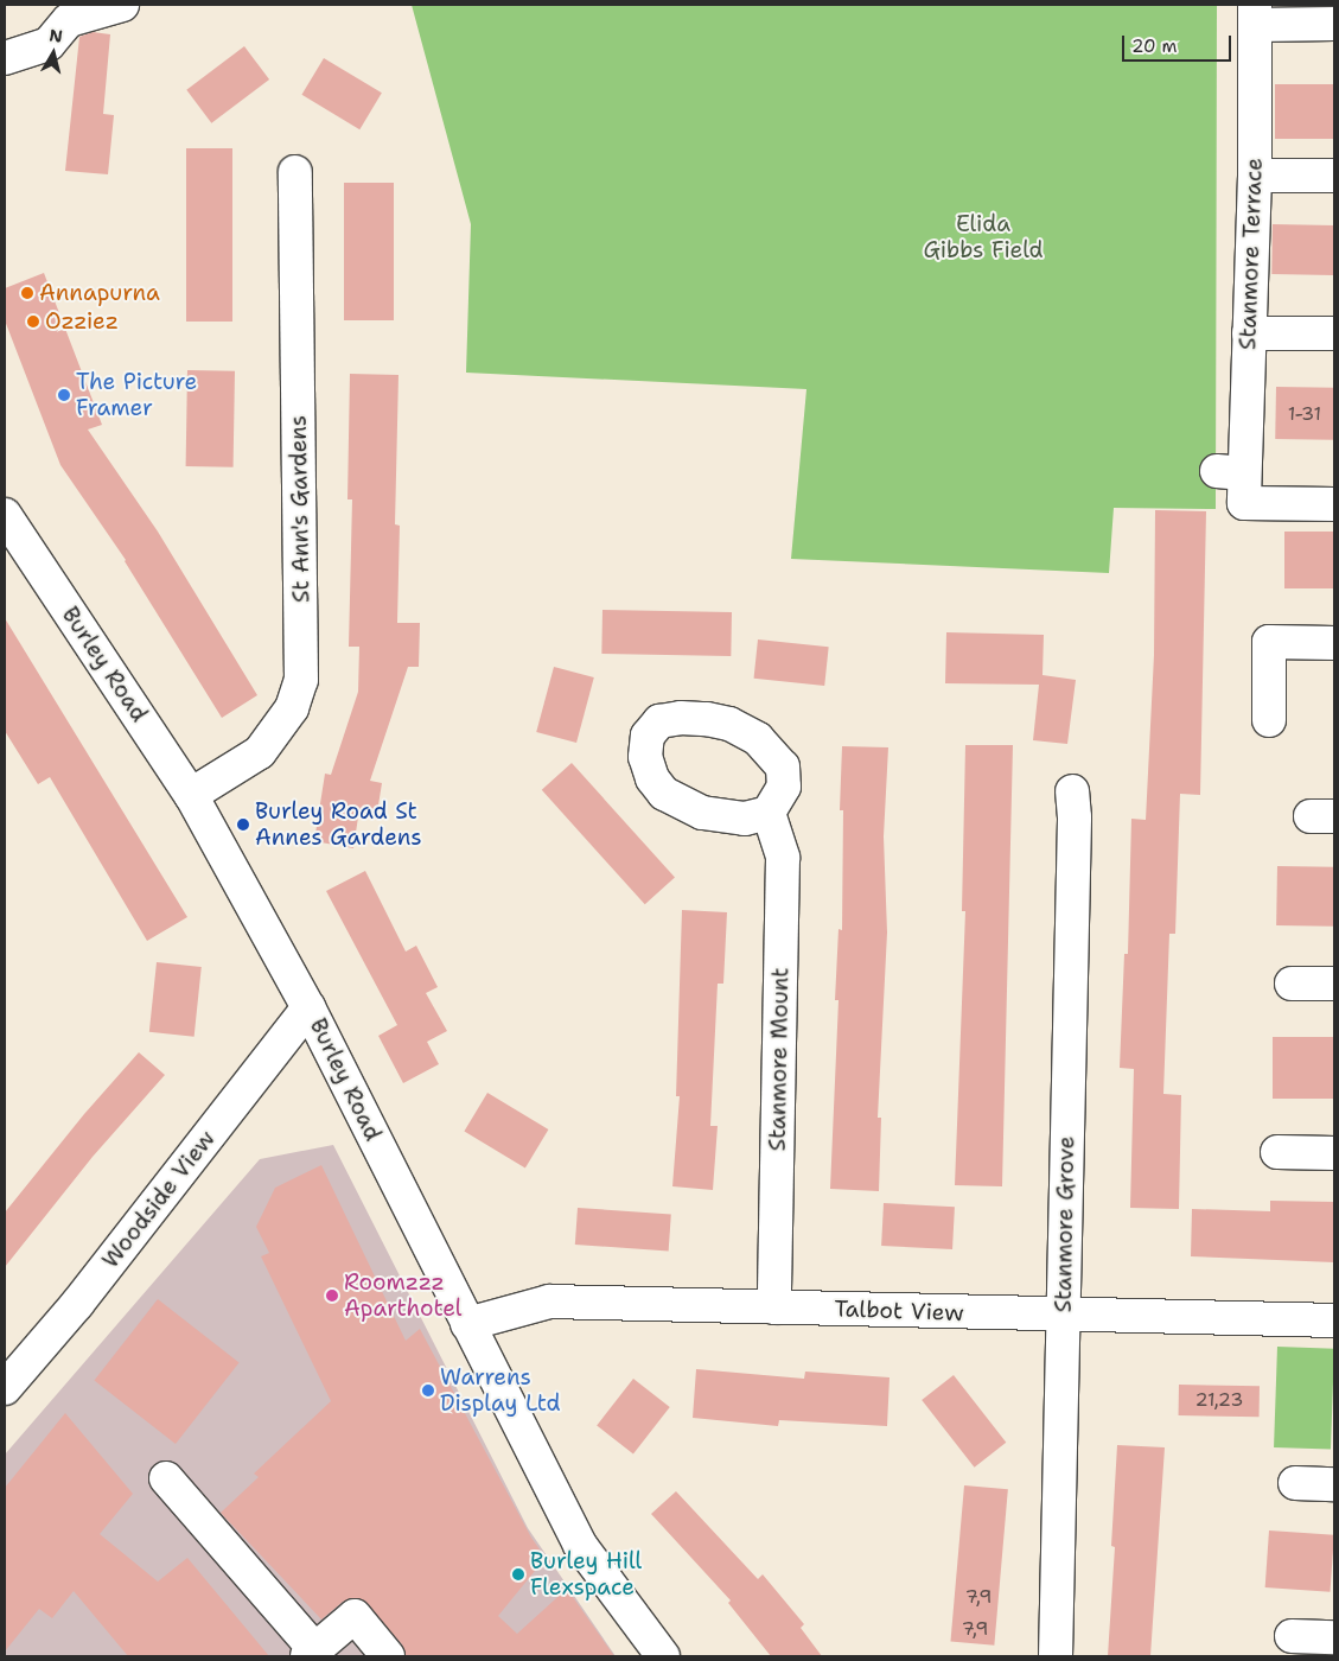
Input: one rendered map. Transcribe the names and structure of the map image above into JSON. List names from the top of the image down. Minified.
{"streets":{"street":["Stanmore Terrace","St Ann's Gardens","Burley Road","Stanmore Mount","Woodside View","Stanmore Grove","Talbot View"]},"crossings":[["St Ann's Gardens","Burley Road"],["Burley Road","Woodside View"],["Burley Road","Talbot View"],["Stanmore Mount","Talbot View"],["Stanmore Grove","Talbot View"]],"parks":["Elida Gibbs Field"],"places":["Annapurna","Ozziez","The Picture Framer","Burley Road St Annes Gardens","Roomzzz Aparthotel","Warrens Display Ltd","Burley Hill Flexspace"],"house_numbers":["1-31","21,23","7,9","7,9"],"scale_bar":"20 m","north":"top"}
